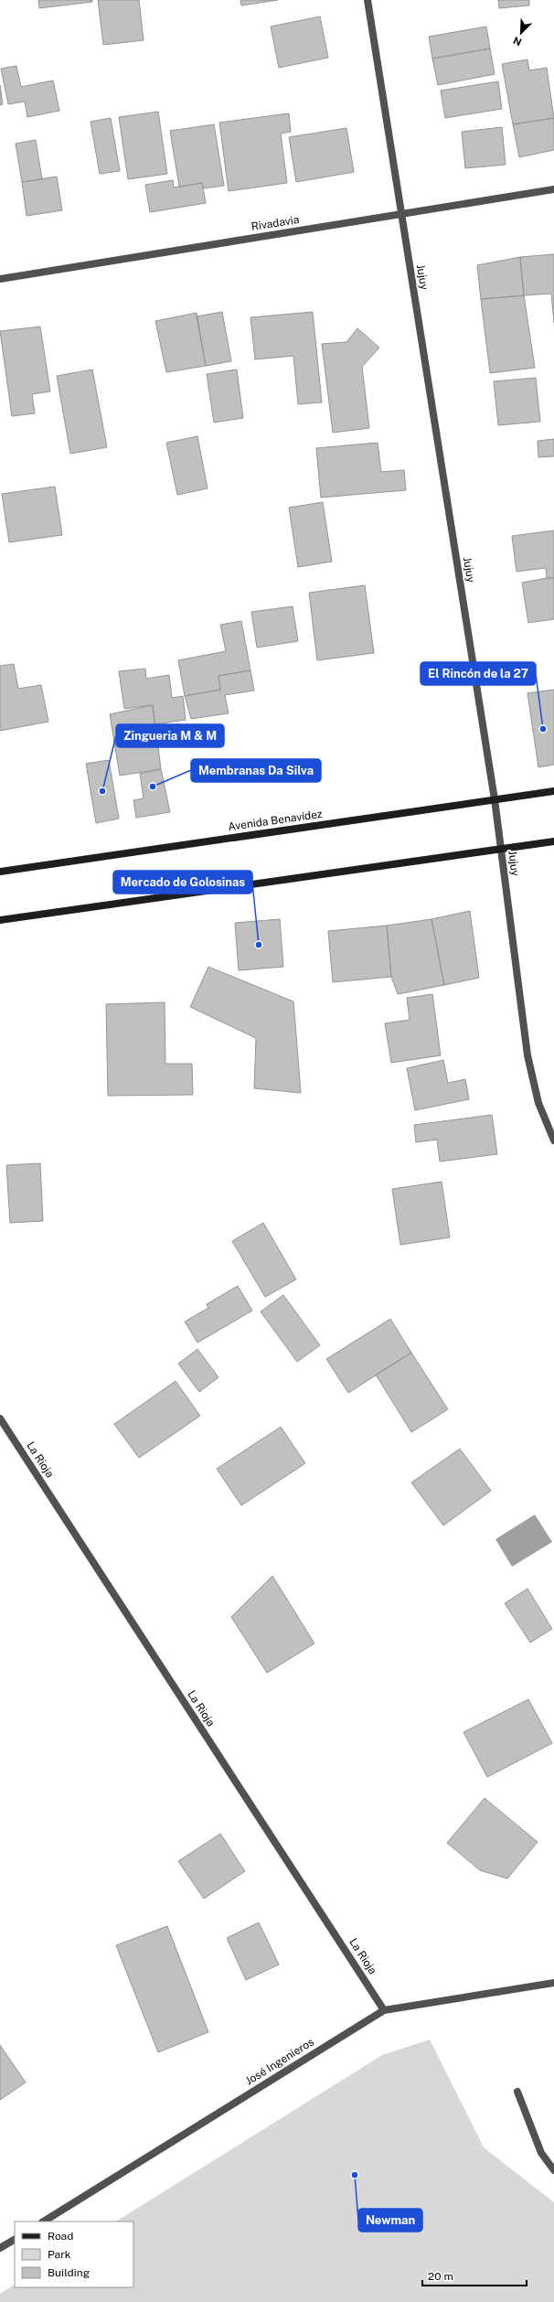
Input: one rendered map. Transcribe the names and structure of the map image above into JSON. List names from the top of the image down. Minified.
{"streets":{"main road":["Avenida Benavídez"],"street":["Rivadavia","Jujuy","La Rioja","José Ingenieros"]},"crossings":[["Rivadavia","Jujuy"],["Jujuy","Avenida Benavídez"],["La Rioja","José Ingenieros"]],"places":["El Rincón de la 27","Membranas Da Silva","Zingueria M & M","Mercado de Golosinas","Newman"],"legend":["Road","Park","Building"],"scale_bar":"20 m","north":"bottom left"}
